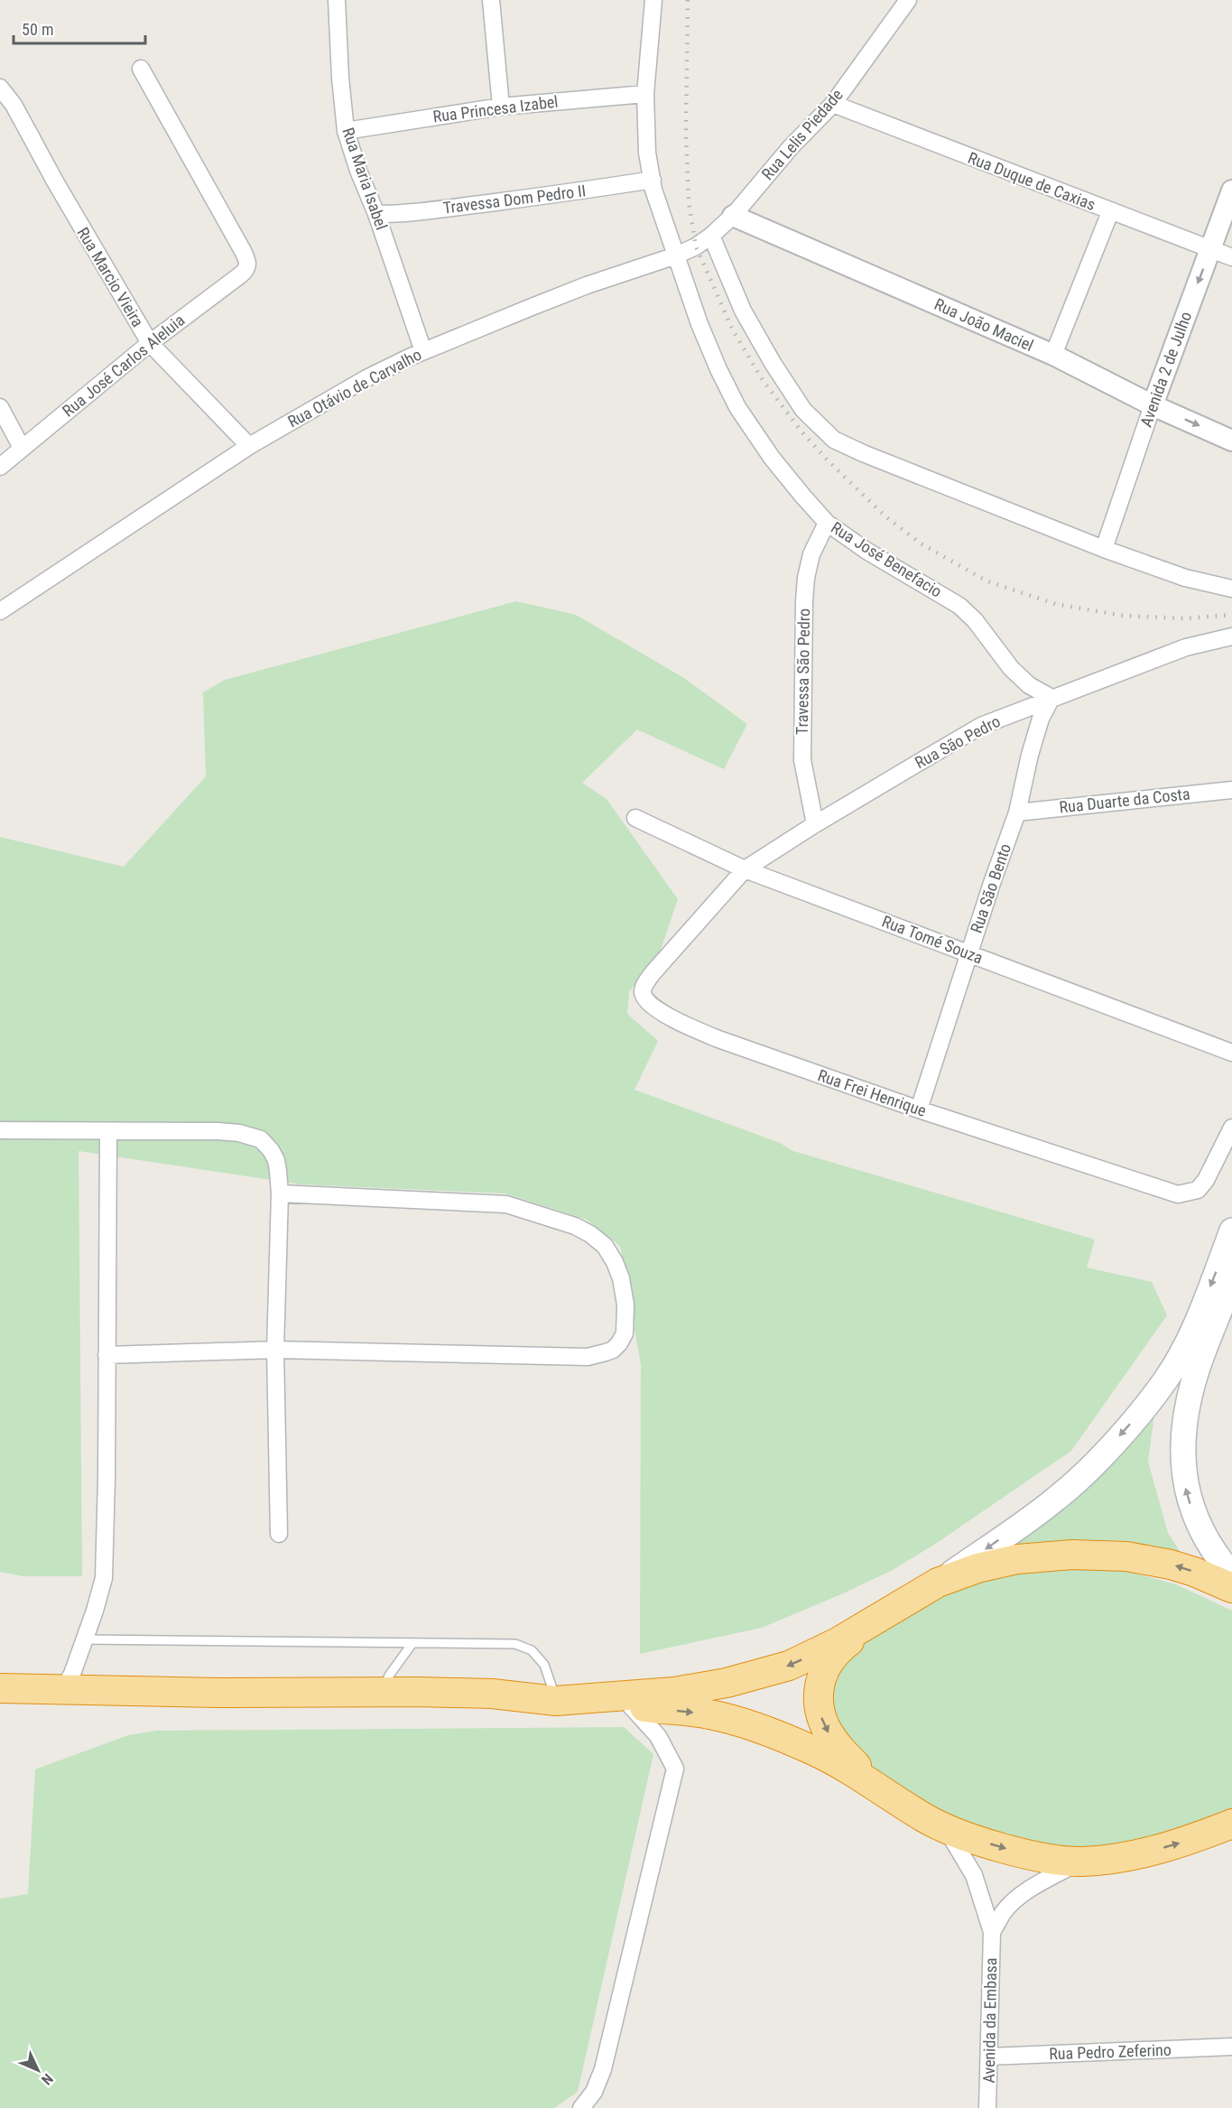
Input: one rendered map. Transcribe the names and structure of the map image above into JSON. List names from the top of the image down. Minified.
{"streets":{"street":["Rua Princesa Izabel","Rua Lelis Piedade","Rua Maria Isabel","Rua Duque de Caxias","Travessa Dom Pedro II","Rua Marcio Vieira","Rua João Maciel","Rua José Carlos Aleluia","Avenida 2 de Julho","Rua Otávio de Carvalho","Rua José Benefacio","Travessa São Pedro","Rua São Pedro","Rua Duarte da Costa","Rua São Bento","Rua Tomé Souza","Rua Frei Henrique","Avenida da Embasa","Rua Pedro Zeferino"]},"crossings":[["Rua Princesa Izabel","Rua Maria Isabel"],["Rua Princesa Izabel","Rua José Benefacio"],["Rua Lelis Piedade","Rua Duque de Caxias"],["Rua Lelis Piedade","Rua João Maciel"],["Rua Lelis Piedade","Rua Otávio de Carvalho"],["Rua Maria Isabel","Travessa Dom Pedro II"],["Rua Maria Isabel","Rua Otávio de Carvalho"],["Rua Duque de Caxias","Avenida 2 de Julho"],["Travessa Dom Pedro II","Rua José Benefacio"],["Rua Marcio Vieira","Rua José Carlos Aleluia"],["Rua Marcio Vieira","Rua Otávio de Carvalho"],["Rua João Maciel","Avenida 2 de Julho"],["Rua João Maciel","Rua Otávio de Carvalho"],["Rua Otávio de Carvalho","Rua José Benefacio"],["Rua José Benefacio","Travessa São Pedro"],["Rua José Benefacio","Rua São Pedro"],["Rua José Benefacio","Rua São Bento"],["Travessa São Pedro","Rua São Pedro"],["Rua São Pedro","Rua São Bento"],["Rua São Pedro","Rua Tomé Souza"],["Rua São Pedro","Rua Frei Henrique"],["Rua Duarte da Costa","Rua São Bento"],["Rua São Bento","Rua Tomé Souza"],["Rua São Bento","Rua Frei Henrique"],["Rua Tomé Souza","Rua Frei Henrique"],["Avenida da Embasa","Rua Pedro Zeferino"]],"scale_bar":"50 m","north":"bottom right"}
